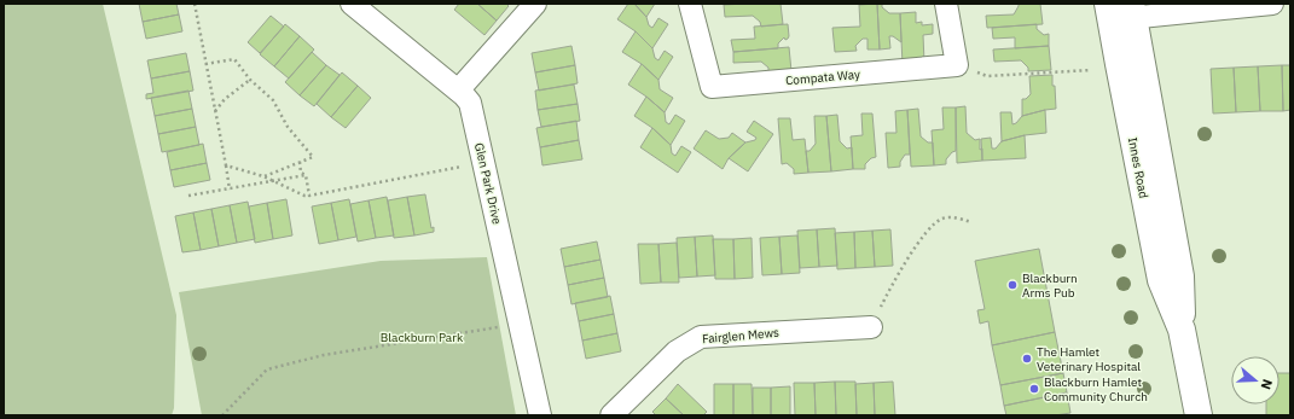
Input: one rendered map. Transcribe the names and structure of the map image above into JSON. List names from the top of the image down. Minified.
{"streets":{"street":["Compata Way","Innes Road","Glen Park Drive","Fairglen Mews"]},"parks":["Blackburn Park"],"places":["Blackburn Arms Pub","The Hamlet Veterinary Hospital","Blackburn Hamlet Community Church"],"north":"right"}
